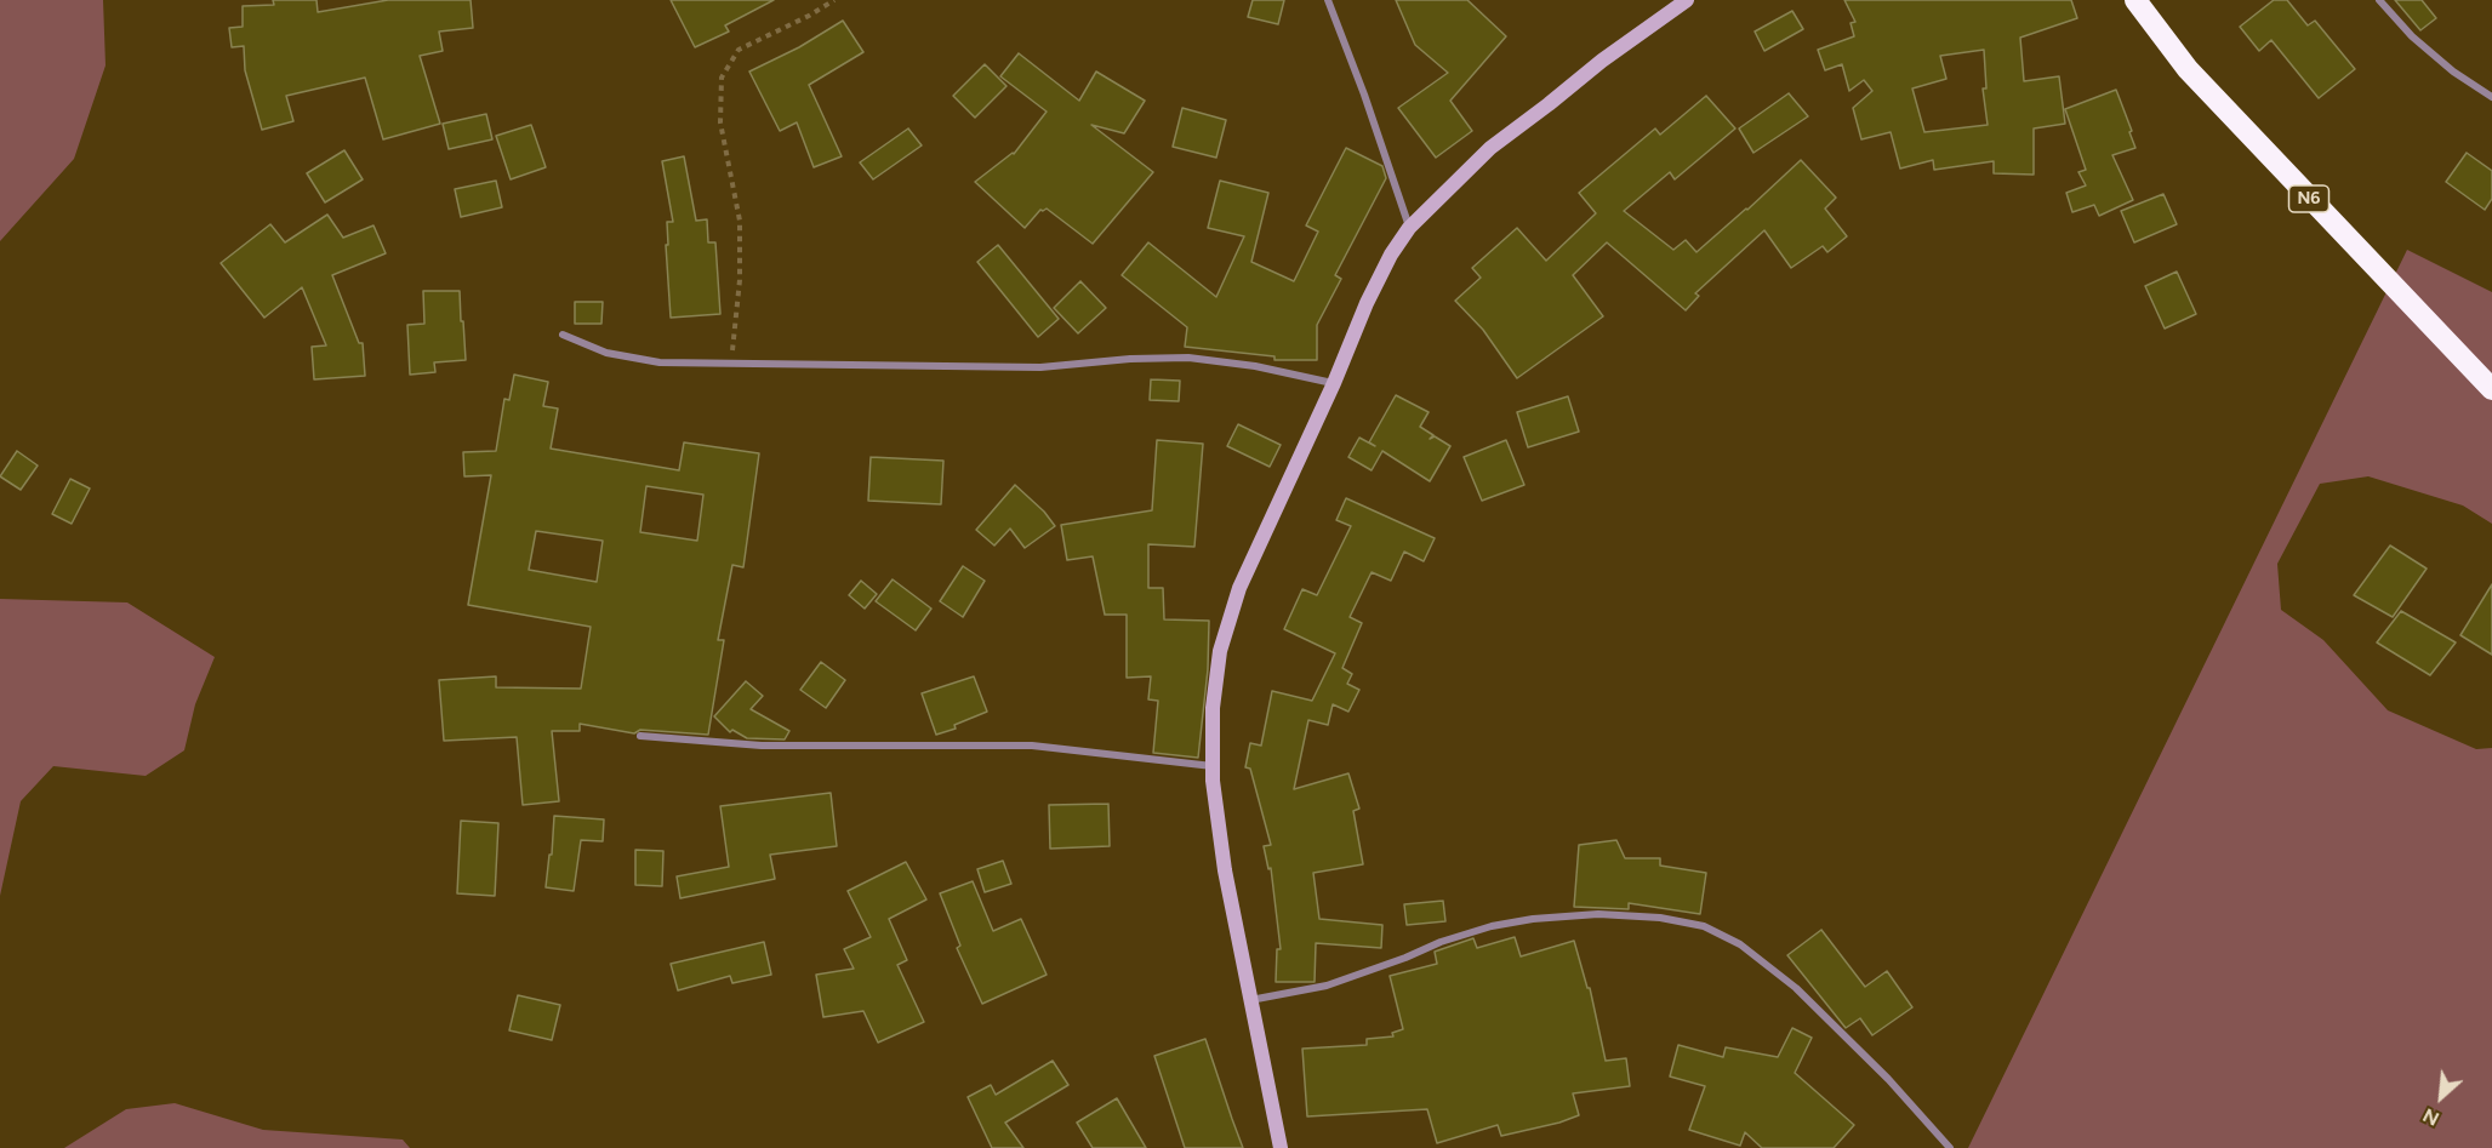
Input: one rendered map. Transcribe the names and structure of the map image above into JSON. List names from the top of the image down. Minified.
{"streets":{"highway":["N6"]},"north":"bottom left"}
